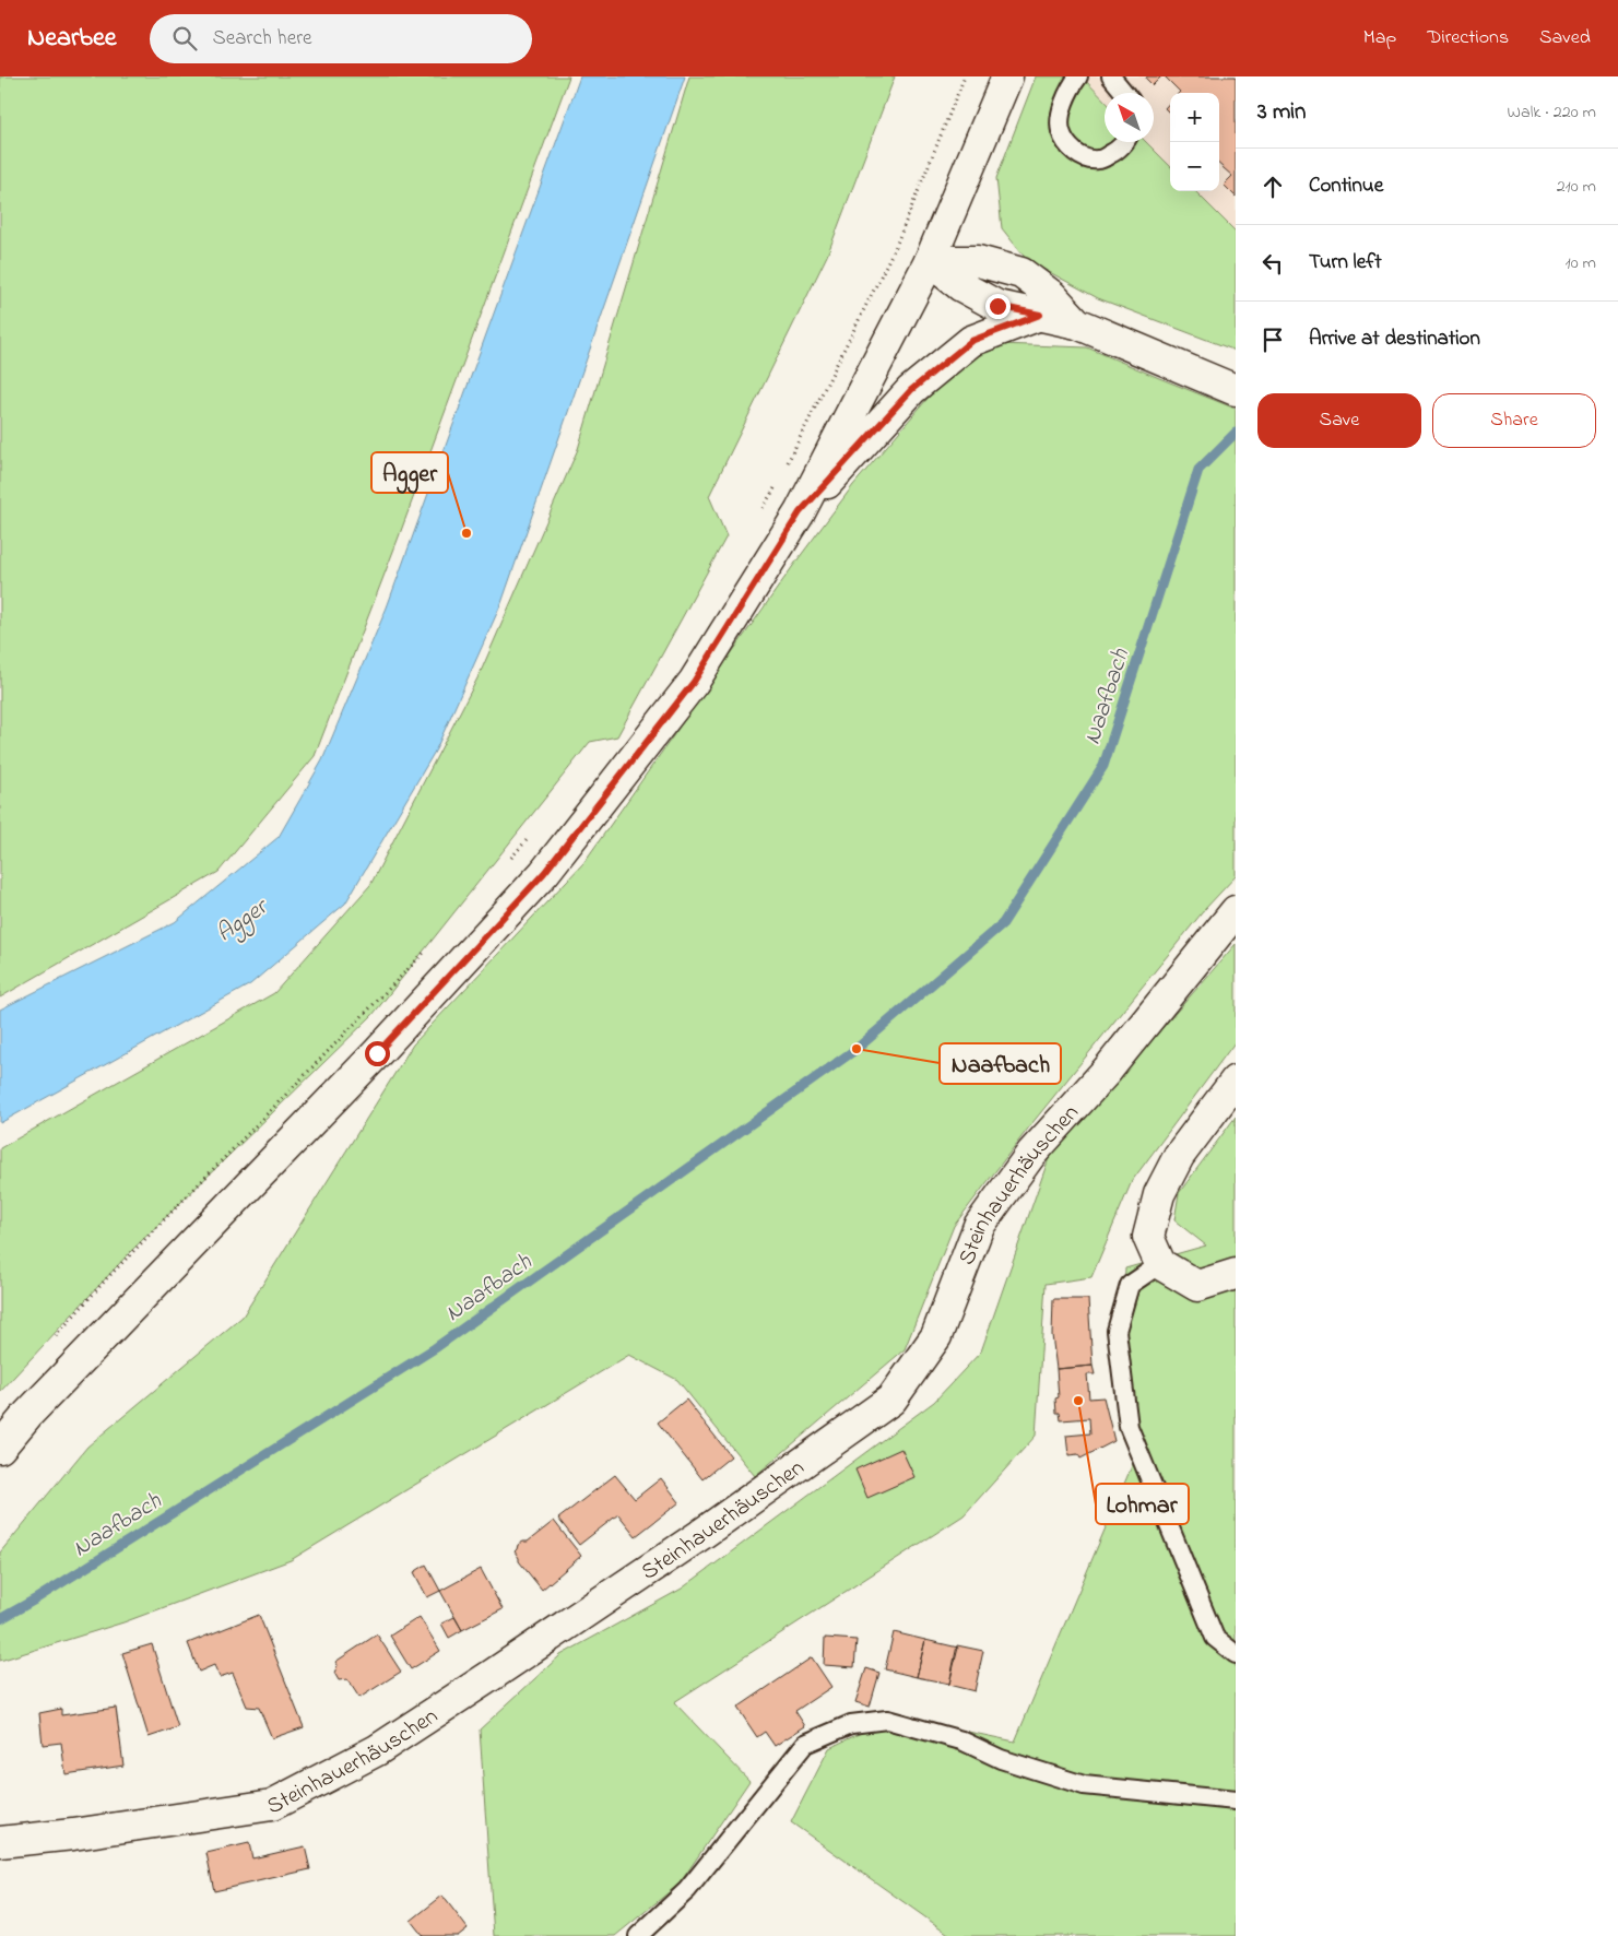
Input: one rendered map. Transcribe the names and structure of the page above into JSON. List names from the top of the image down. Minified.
{"streets":{"street":["Steinhauerhäuschen"]},"water":["Naafbach","Agger"],"places":["Agger","Naafbach","Lohmar"],"north":"top left","page":{"header":"Nearbee","search":"Search here","nav":["Map","Directions","Saved"],"heading":["3 min","Walk · 220 m"],"map_buttons":["+","−"],"list":[["Continue","210 m"],["Turn left","10 m"],"Arrive at destination"],"buttons":["Save","Share"]}}
